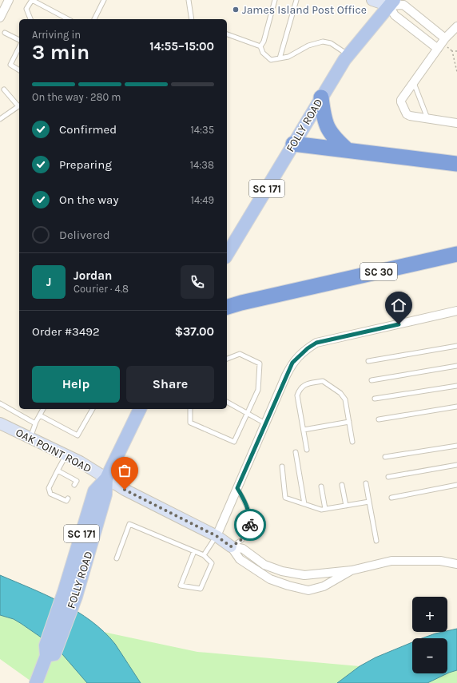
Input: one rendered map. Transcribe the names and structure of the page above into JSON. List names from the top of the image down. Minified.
{"streets":{"highway":["SC 30"],"main road":["FOLLY ROAD","SC 171"],"street":["OAK POINT ROAD"]},"crossings":[["FOLLY ROAD","OAK POINT ROAD"]],"places":["James Island Post Office"],"page":{"heading":["3 min","Arriving in","14:55–15:00"],"panel":["Jordan","Courier · 4.8","Order #3492","$37.00"],"bar":"On the way · 280 m","list":[["Confirmed","14:35"],["Preparing","14:38"],["On the way","14:49"],"Delivered"],"round":"J","buttons":["Help","Share"],"map_buttons":["+","−"]}}
